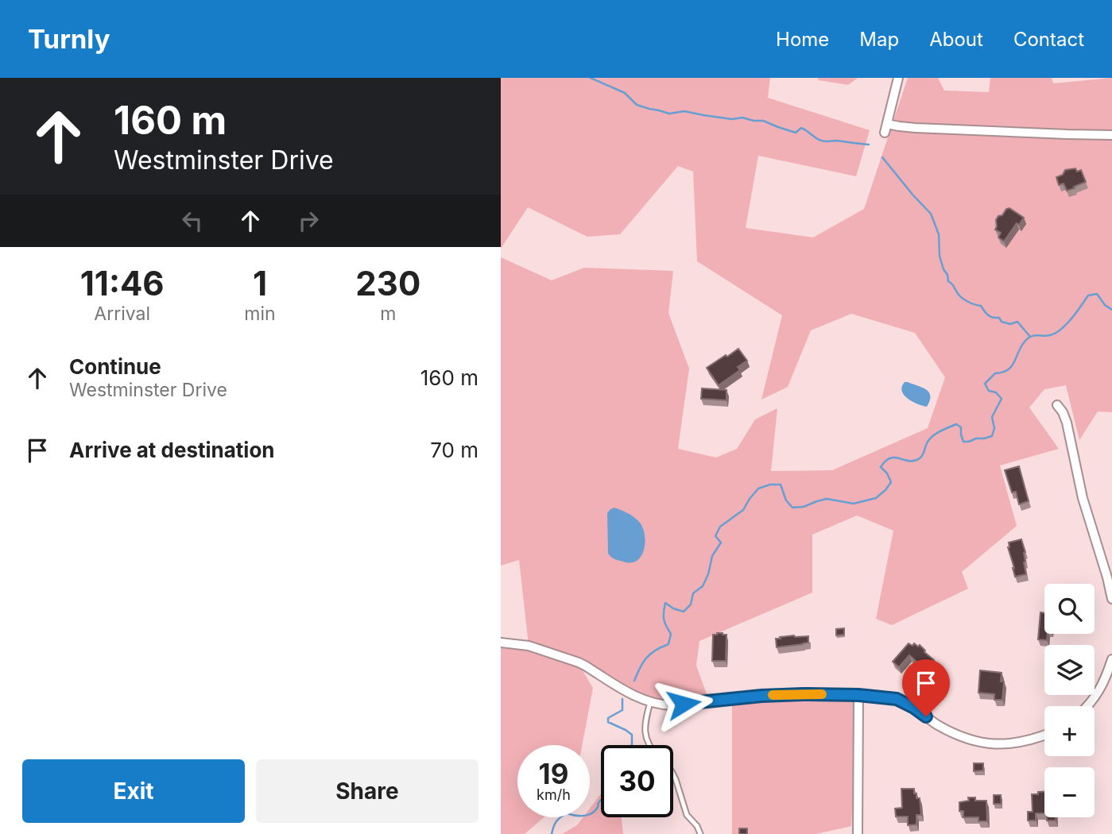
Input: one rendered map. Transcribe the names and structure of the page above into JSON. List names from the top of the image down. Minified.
{"page":{"header":"Turnly","nav":["Home","Map","About","Contact"],"turn":["160 m","Westminster Drive"],"eta":["11:46","Arrival","1","min","230","m"],"list":[{"name":"Continue","note":"Westminster Drive","value":"160 m"},{"name":"Arrive at destination","value":"70 m"}],"map_buttons":["+","−"],"speed":"19 km/h","limit":"30","buttons":["Exit","Share"]}}
